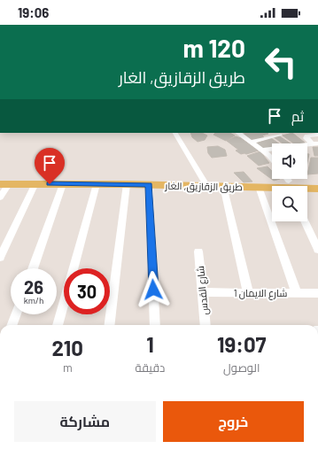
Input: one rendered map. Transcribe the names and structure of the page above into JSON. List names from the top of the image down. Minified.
{"streets":{"main road":["طريق الزقازيق, الغار"],"street":["شارع القدس","شارع الايمان 1"]},"crossings":[["شارع القدس","شارع الايمان 1"]],"page":{"status":"19:06","turn":["120 m","طريق الزقازيق, الغار"],"then":"ثم","speed":"26 km/h","limit":"30","eta":["19:07","الوصول","1","دقيقة","210","m"],"buttons":["خروج","مشاركة"]}}
